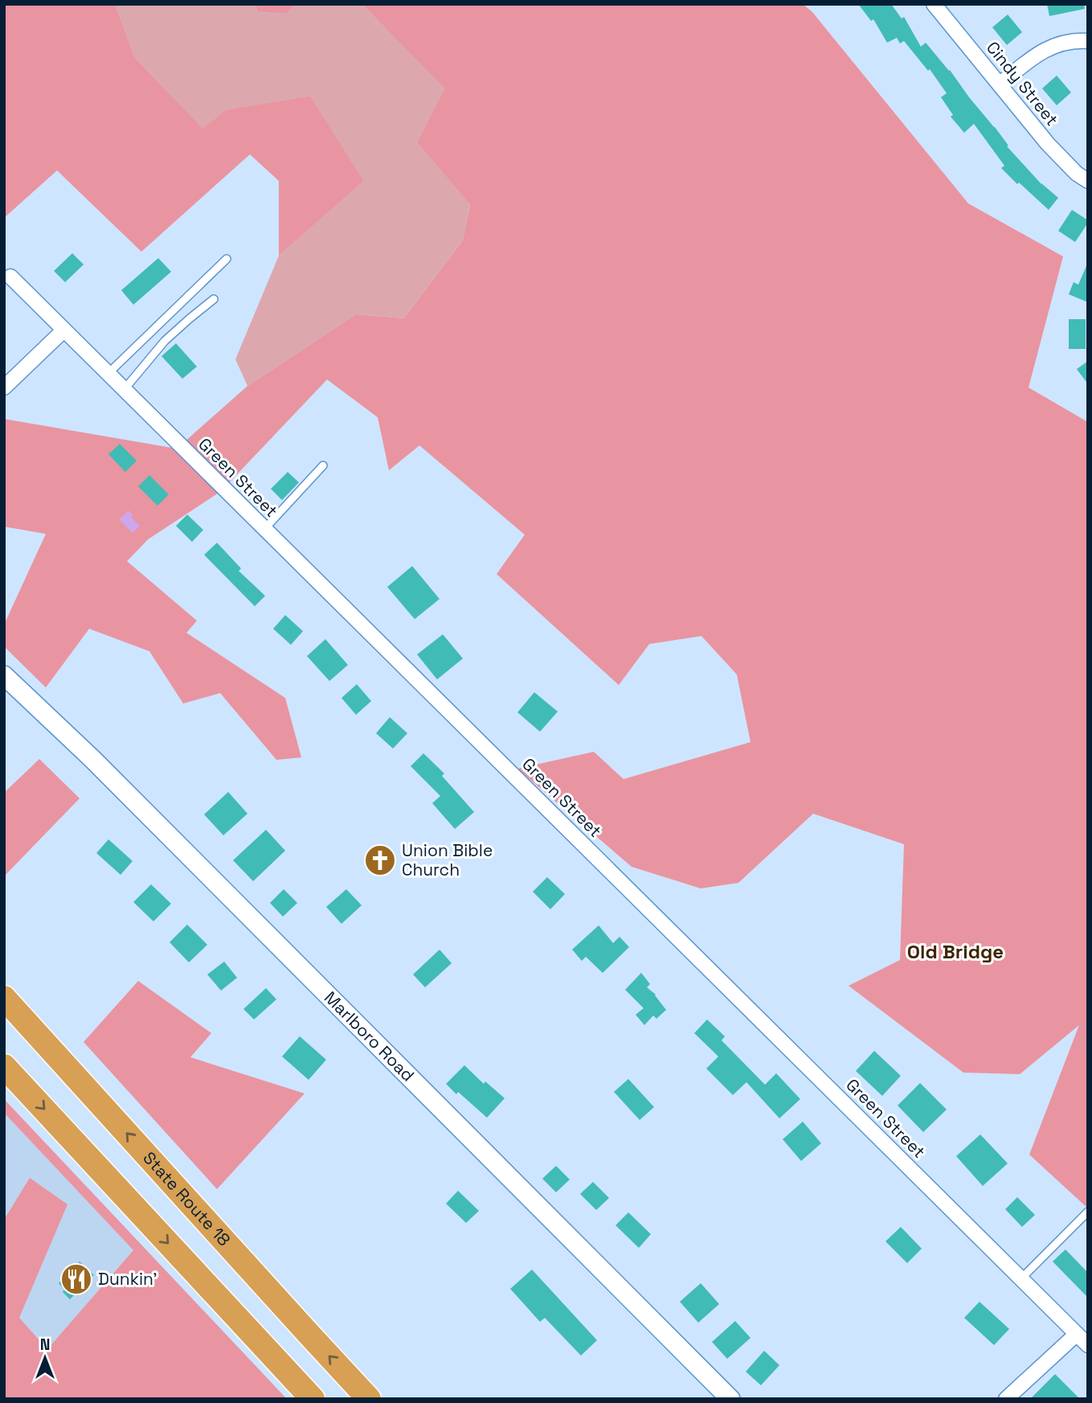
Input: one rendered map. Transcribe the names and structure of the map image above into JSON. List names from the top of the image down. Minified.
{"streets":{"highway":["State Route 18"],"street":["Cindy Street","Green Street","Marlboro Road"]},"districts":["Old Bridge"],"places":{"church":["Union Bible Church"],"restaurant":["Dunkin'"]},"north":"top"}
